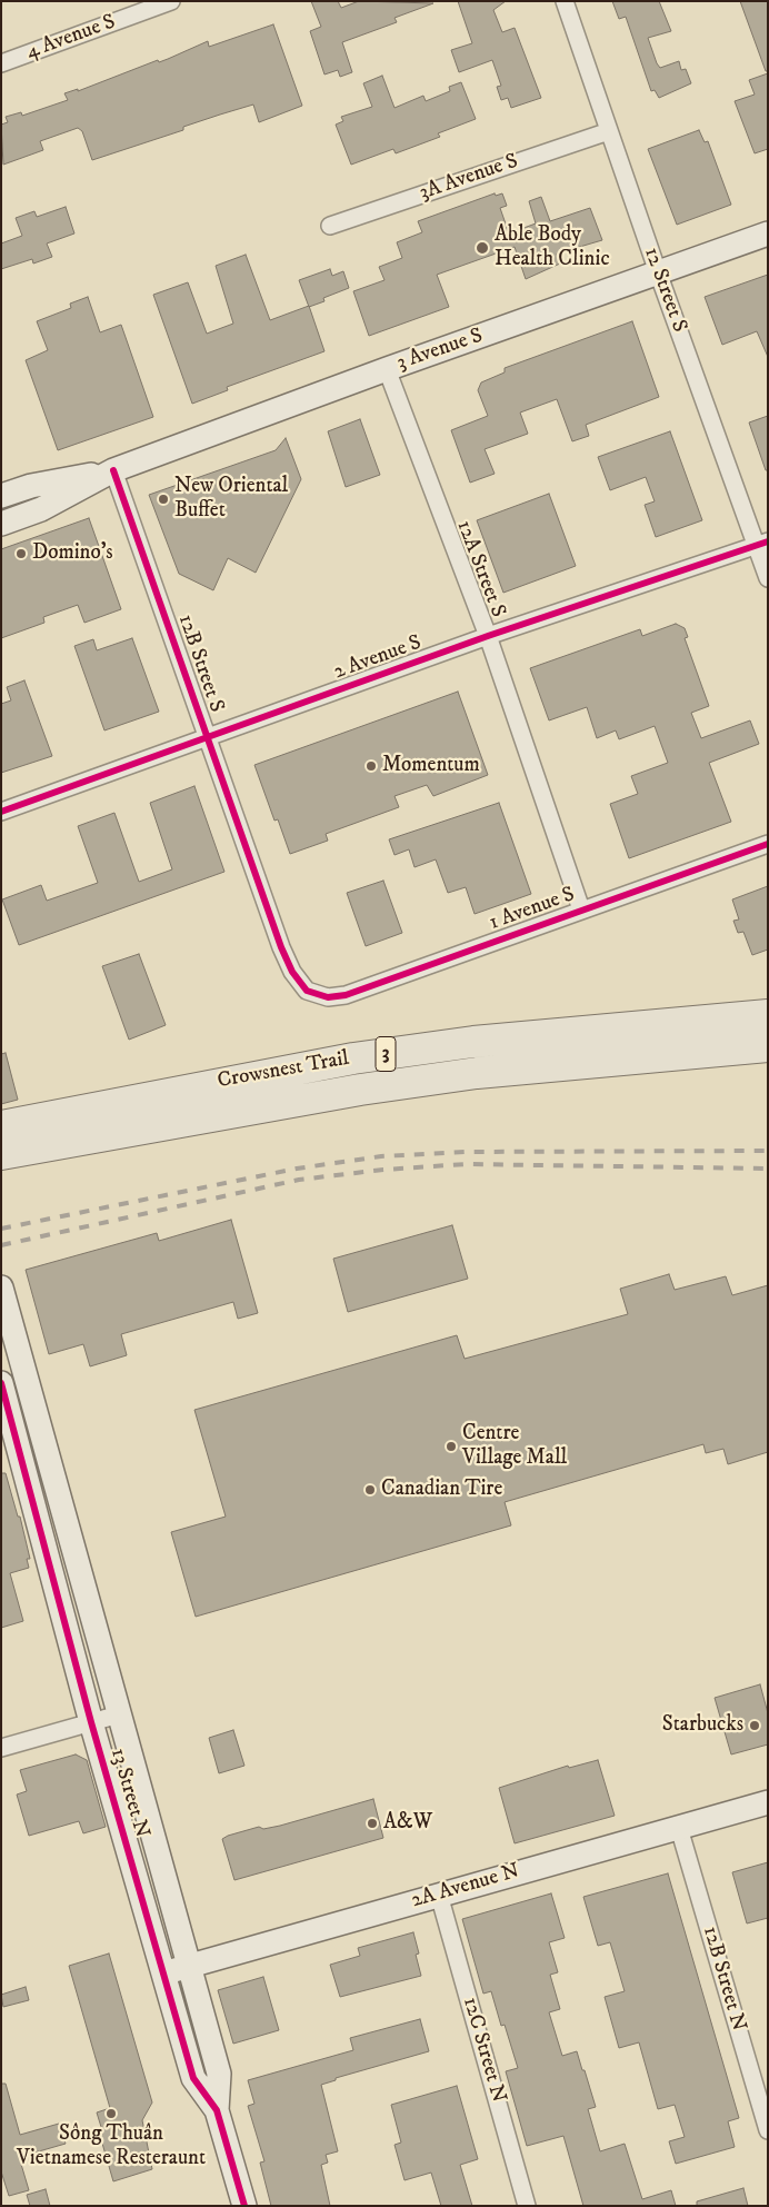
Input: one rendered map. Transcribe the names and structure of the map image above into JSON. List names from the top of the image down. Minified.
{"streets":{"highway":["3","Crowsnest Trail"],"street":["4 Avenue S","3A Avenue S","12 Street S","3 Avenue S","12A Street S","2 Avenue S","12B Street S","1 Avenue S","13 Street N","2A Avenue N","12B Street N","12C Street N"]},"crossings":[["3A Avenue S","12 Street S"],["12 Street S","3 Avenue S"],["12 Street S","2 Avenue S"],["3 Avenue S","12A Street S"],["3 Avenue S","12B Street S"],["12A Street S","2 Avenue S"],["12A Street S","1 Avenue S"],["2 Avenue S","12B Street S"],["12B Street S","1 Avenue S"],["13 Street N","2A Avenue N"],["2A Avenue N","12B Street N"],["2A Avenue N","12C Street N"]],"places":["Able Body Health Clinic","New Oriental Buffet","Domino's","Momentum","Centre Village Mall","Canadian Tire","Starbucks","A&W","Sông Thuân Vietnamese Resteraunt"]}
